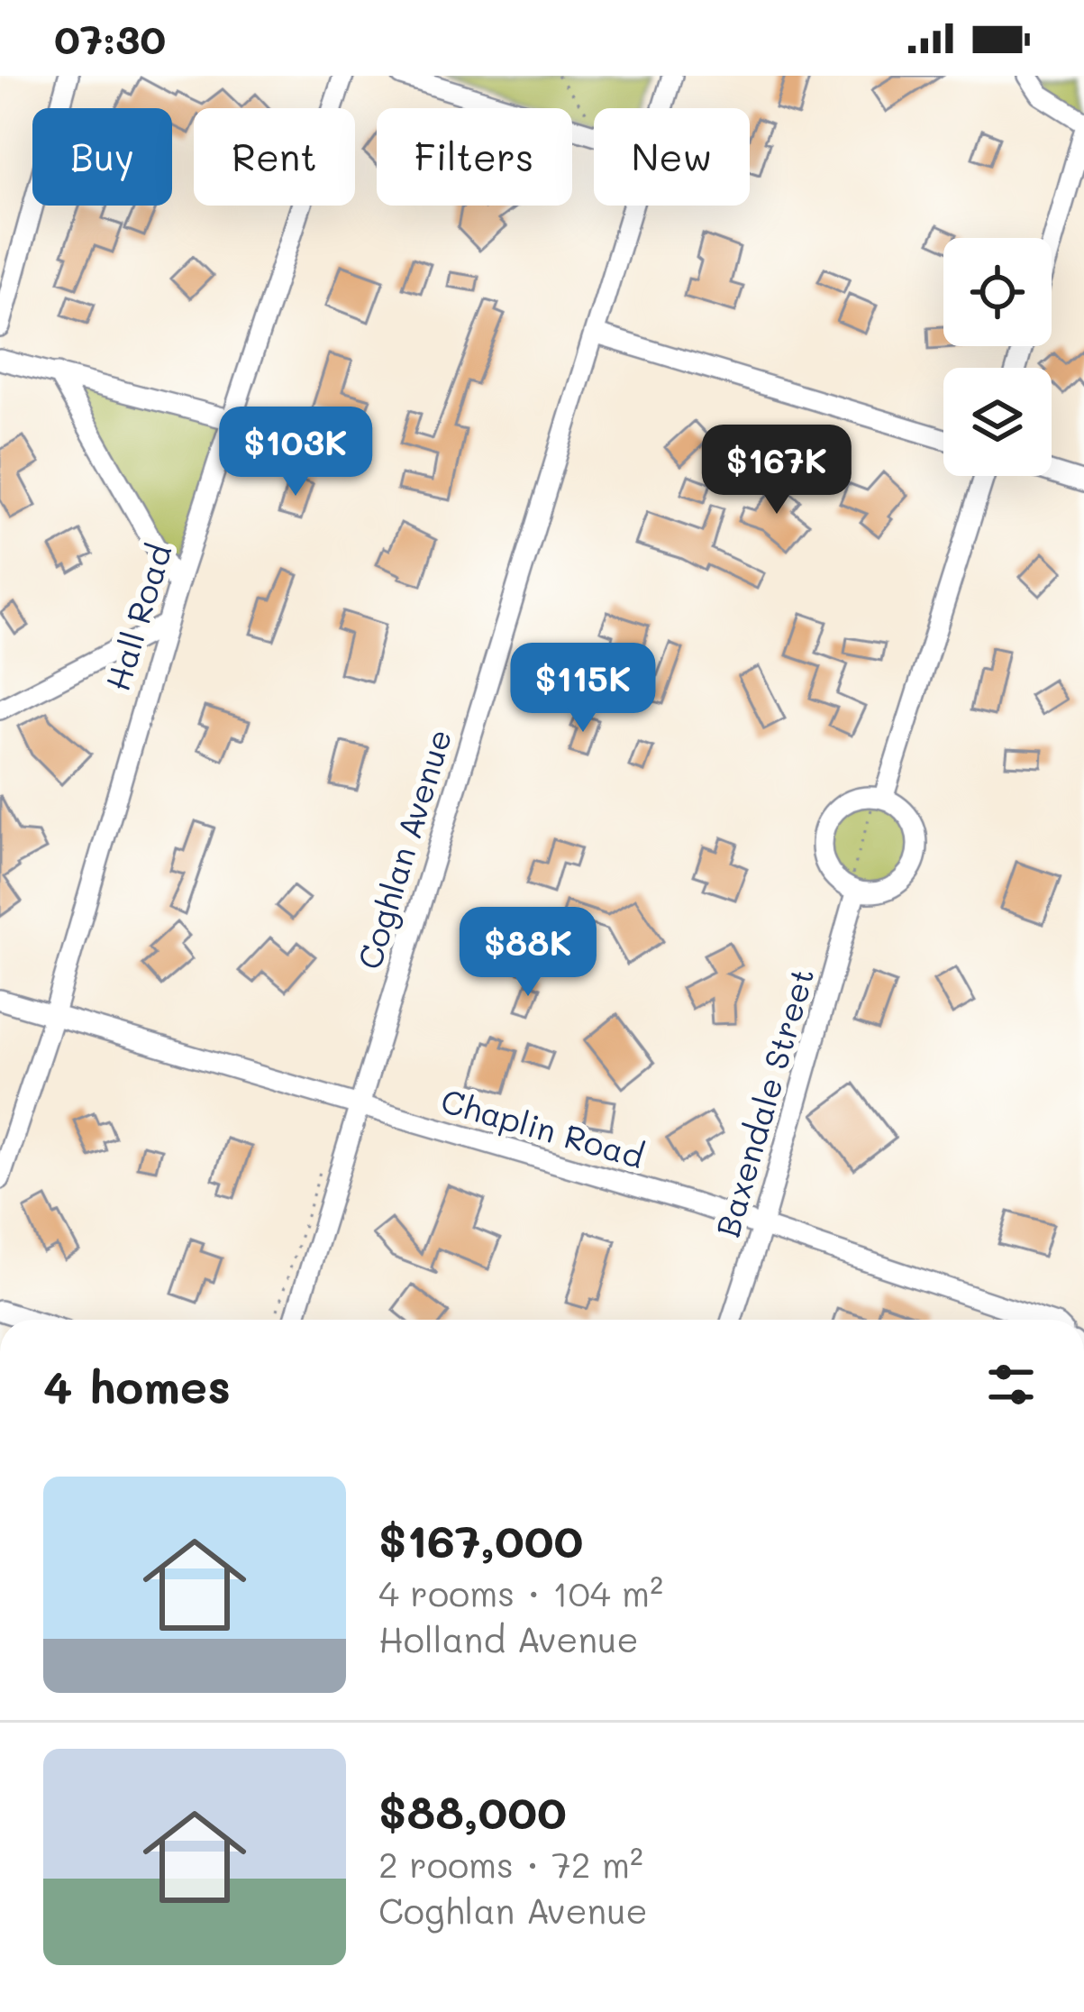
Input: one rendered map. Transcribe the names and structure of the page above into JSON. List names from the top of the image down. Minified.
{"streets":{"street":["Hall Road","Coghlan Avenue","Baxendale Street","Chaplin Road"]},"crossings":[["Hall Road","Chaplin Road"],["Coghlan Avenue","Chaplin Road"],["Baxendale Street","Chaplin Road"]],"page":{"status":"07:30","chip":["Buy","Rent","Filters","New"],"price":["$103K","$167K","$115K","$88K"],"heading":"4 homes","list":[{"name":"$167,000","note":"4 rooms · 104 m² · Holland Avenue"},{"name":"$88,000","note":"2 rooms · 72 m² · Coghlan Avenue"}]}}
